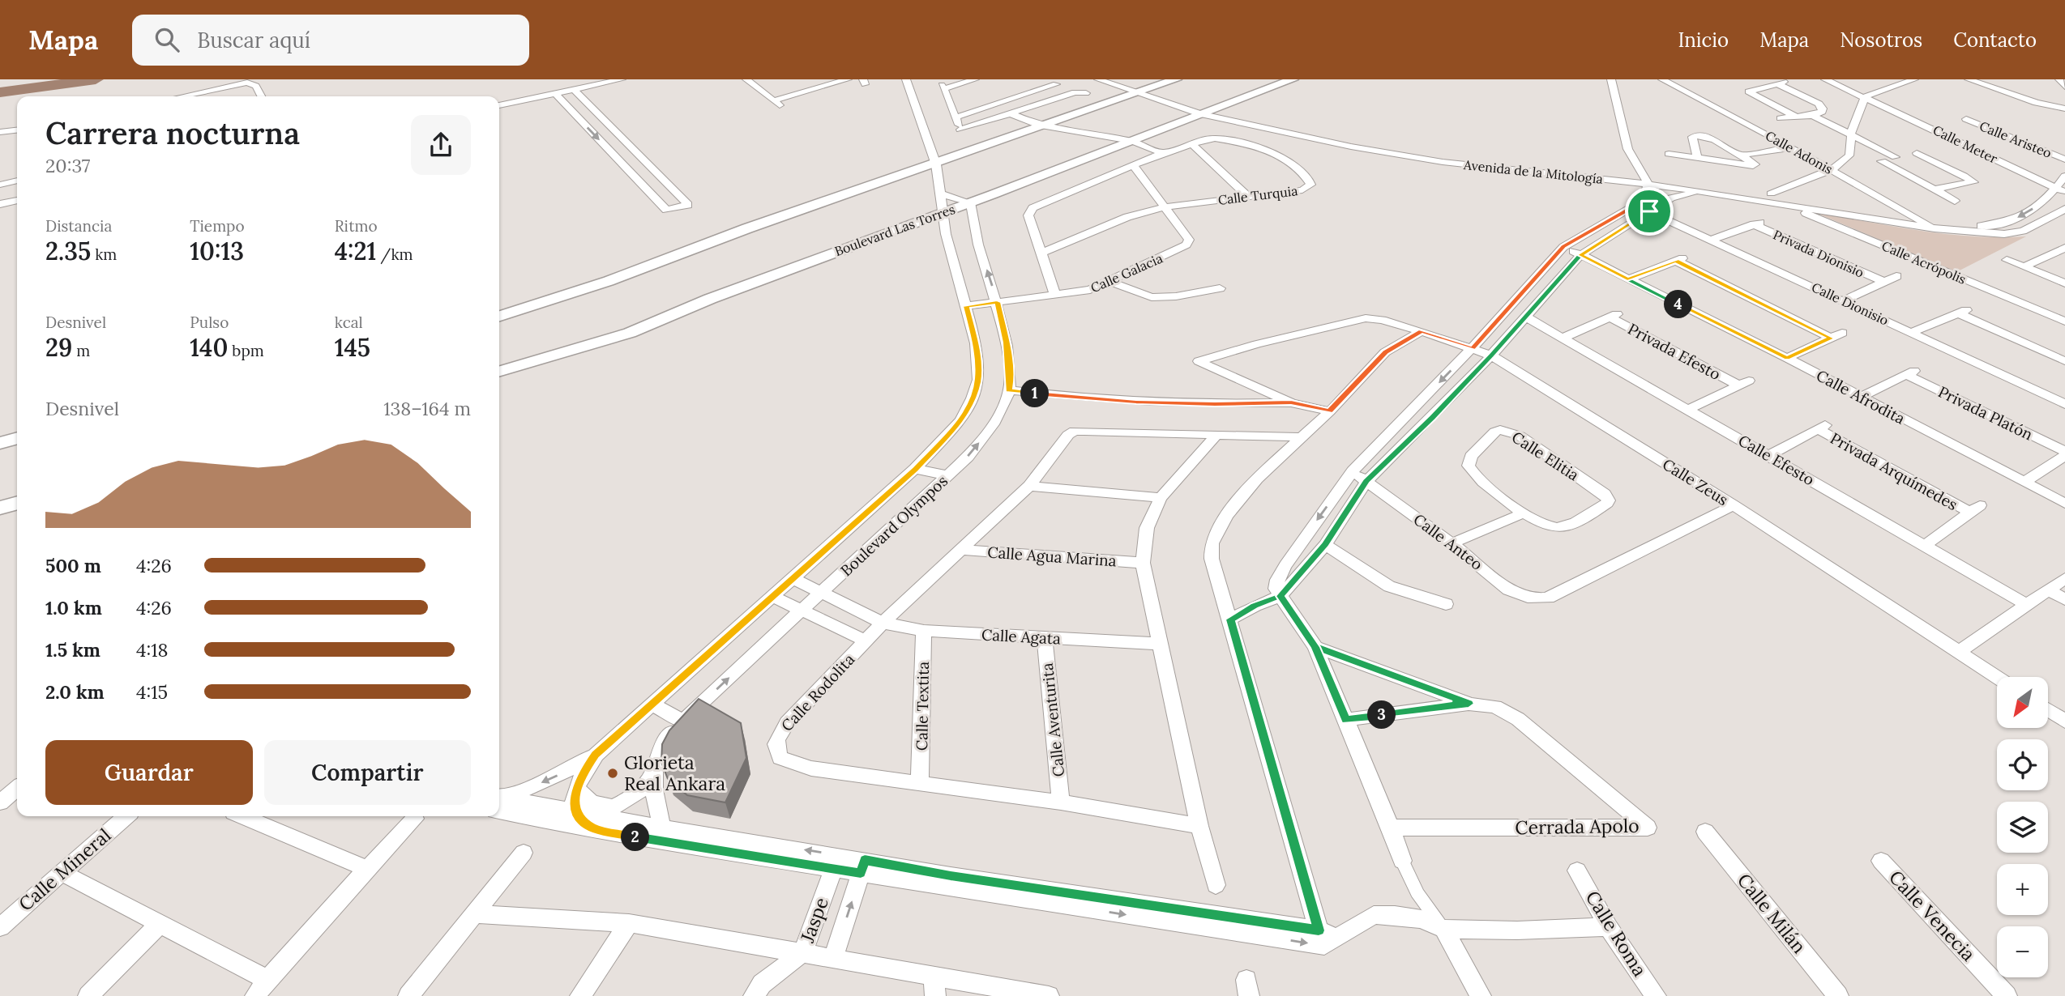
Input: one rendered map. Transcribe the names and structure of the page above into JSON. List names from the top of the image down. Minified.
{"streets":{"main road":["Boulevard Las Torres"],"street":["Calle Aristeo","Calle Meter","Calle Adonis","Avenida de la Mitología","Calle Turquia","Privada Dionisio","Calle Acrópolis","Calle Galacia","Calle Dionisio","Privada Efesto","Calle Afrodita","Privada Platón","Calle Elitia","Calle Efesto","Privada Arquímedes","Calle Zeus","Boulevard Olympos","Calle Anteo","Calle Agua Marina","Calle Agata","Calle Rodolita","Calle Textita","Calle Aventurita","Cerrada Apolo","Calle Mineral","Calle Milán","Calle Venecia","Jaspe","Calle Roma"]},"crossings":[["Calle Meter","Avenida de la Mitología"],["Calle Adonis","Avenida de la Mitología"],["Avenida de la Mitología","Boulevard Las Torres"],["Avenida de la Mitología","Calle Acrópolis"],["Calle Turquia","Calle Galacia"],["Boulevard Las Torres","Boulevard Olympos"],["Privada Dionisio","Calle Dionisio"],["Calle Galacia","Boulevard Olympos"],["Privada Efesto","Calle Efesto"],["Calle Afrodita","Privada Platón"],["Calle Efesto","Privada Arquímedes"],["Calle Zeus","Calle Anteo"],["Boulevard Olympos","Calle Agata"],["Calle Agua Marina","Calle Rodolita"],["Calle Agata","Calle Rodolita"],["Calle Agata","Calle Textita"],["Calle Agata","Calle Aventurita"],["Calle Rodolita","Calle Textita"],["Calle Rodolita","Calle Aventurita"]],"places":["Glorieta Real Ankara"],"north":"bottom left","page":{"header":"Mapa","search":"Buscar aquí","nav":["Inicio","Mapa","Nosotros","Contacto"],"heading":["Carrera nocturna","20:37"],"stats":[["Distancia","2.35 km"],["Tiempo","10:13"],["Ritmo","4:21 /km"],["Desnivel","29 m"],["Pulso","140 bpm"],["kcal","145"]],"pins":["4","1","3","2"],"chart":["Desnivel","138–164 m"],"list":[{"name":"500 m","note":"4:26"},{"name":"1.0 km","note":"4:26"},{"name":"1.5 km","note":"4:18"},{"name":"2.0 km","note":"4:15"}],"map_buttons":["+","−"],"buttons":["Guardar","Compartir"]}}
